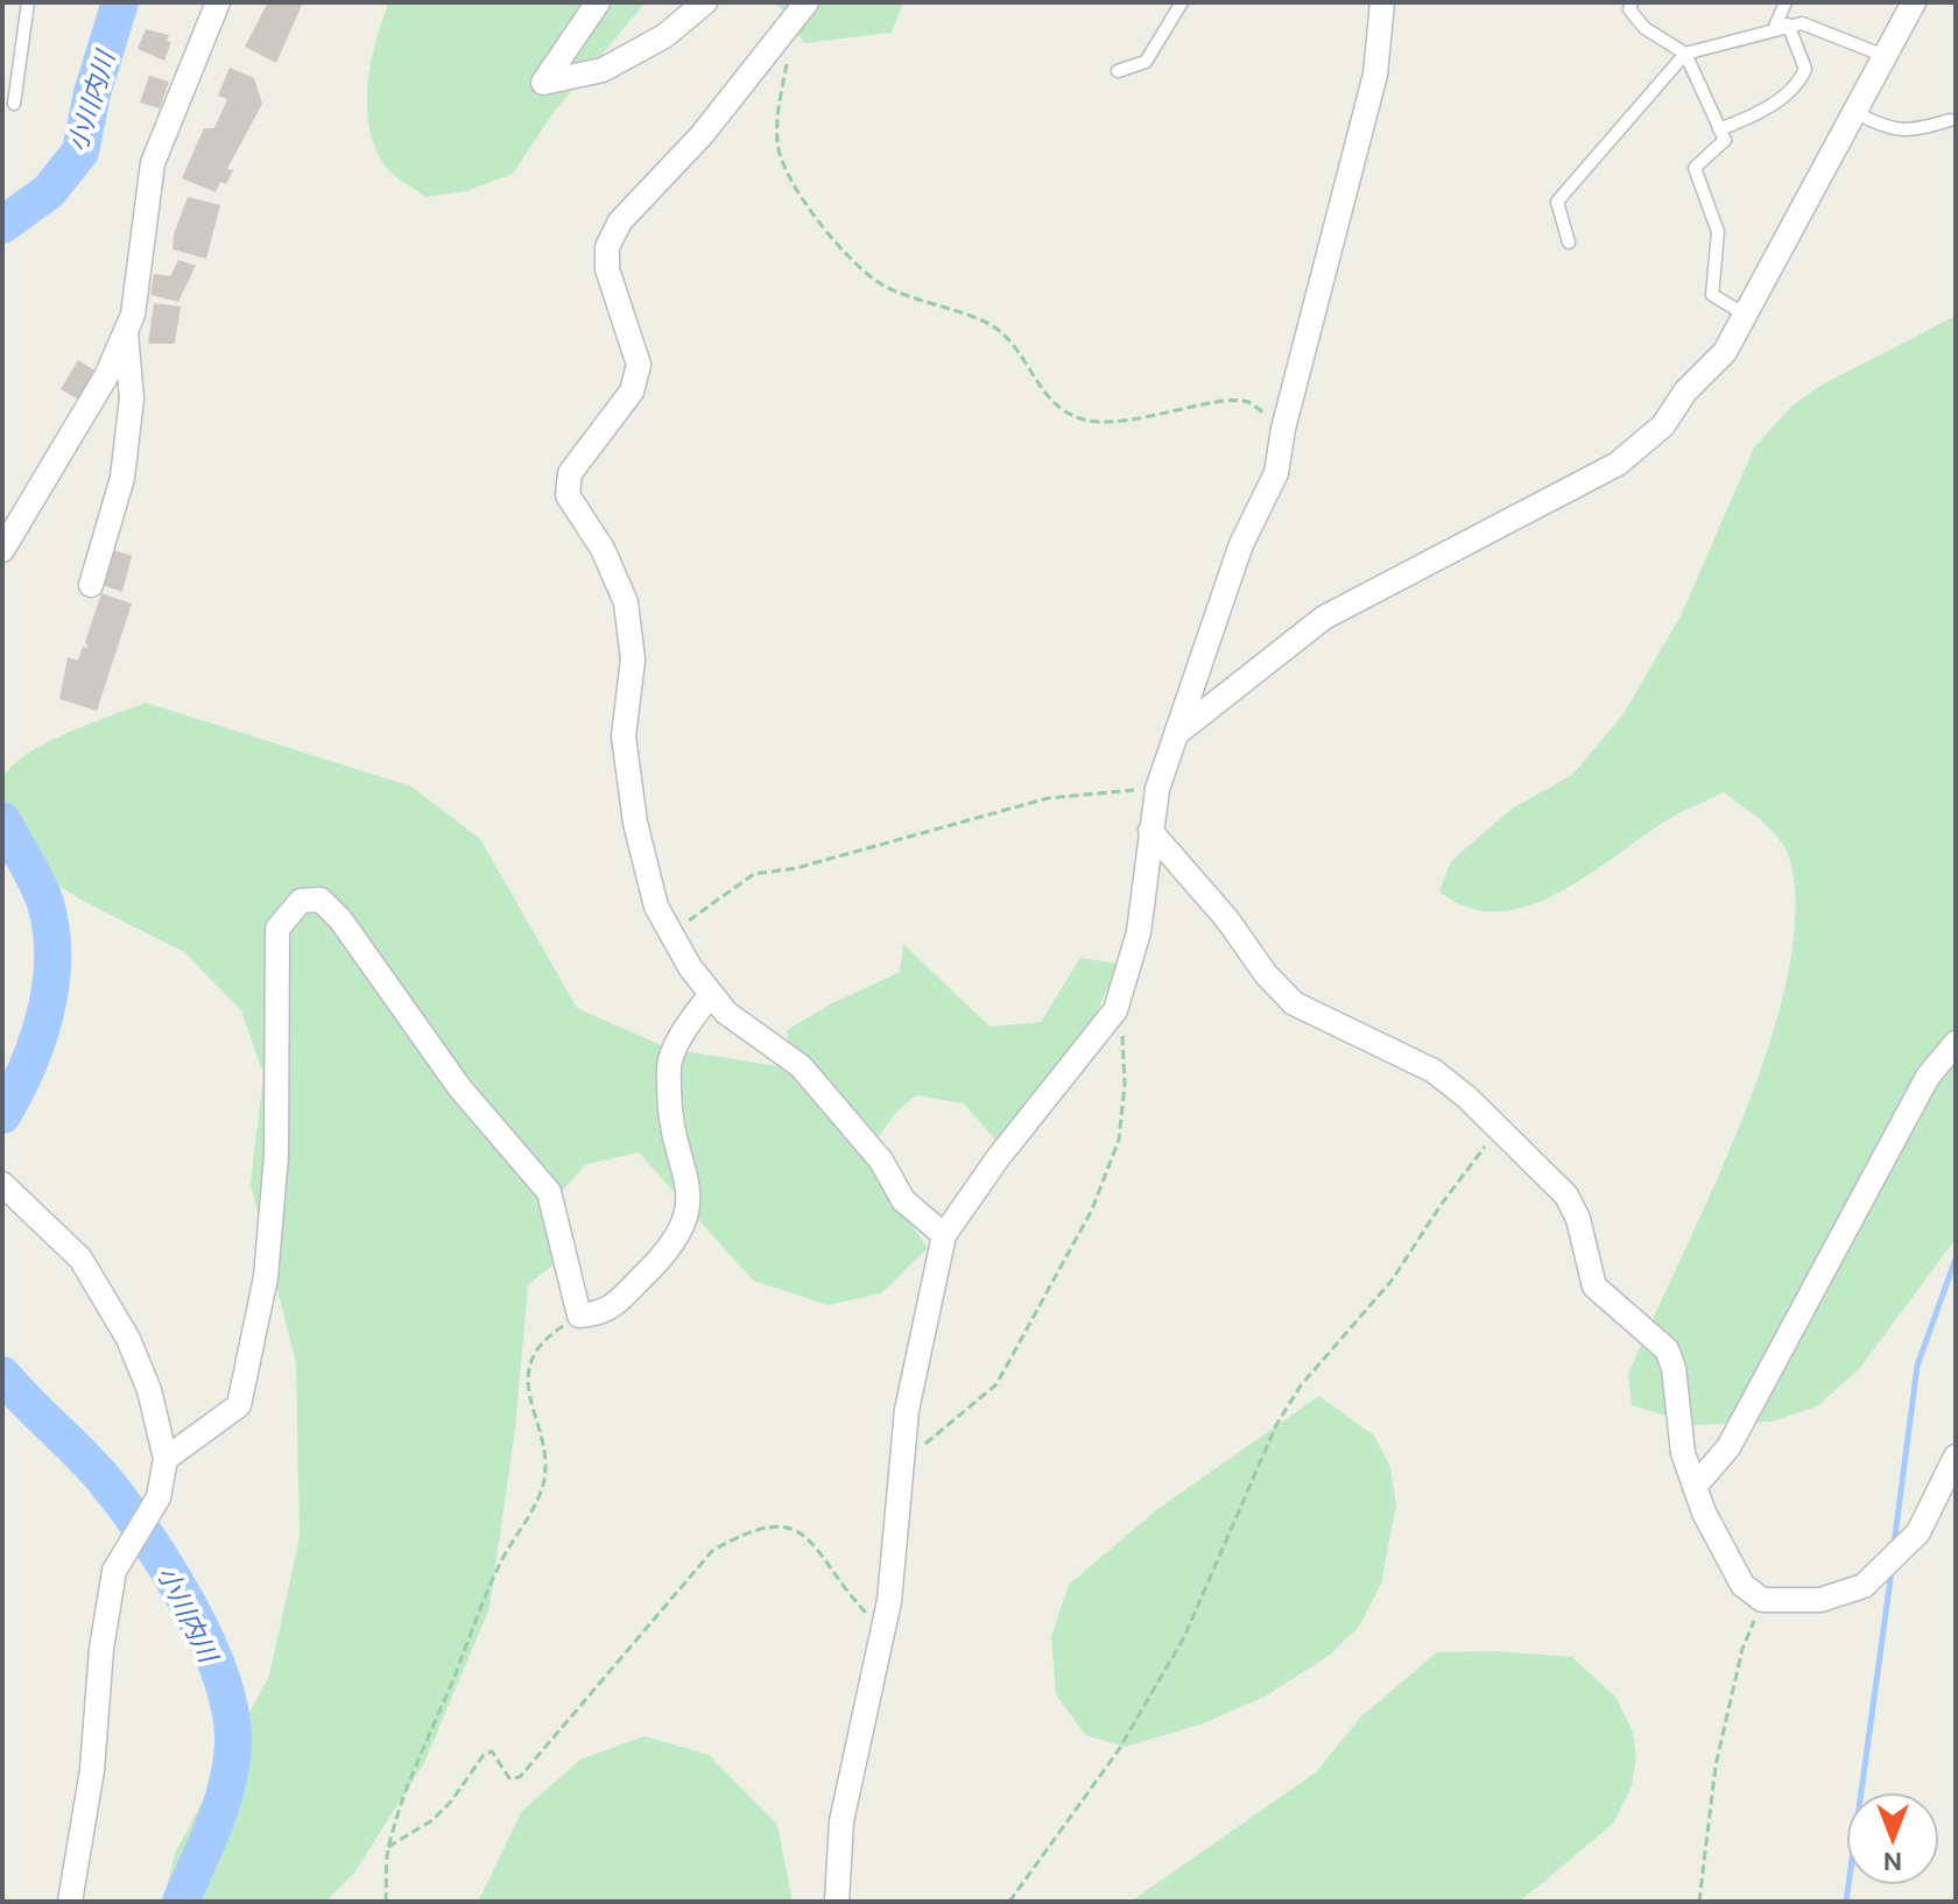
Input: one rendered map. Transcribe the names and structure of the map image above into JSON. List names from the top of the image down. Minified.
{"water":["小川内川"],"north":"bottom"}
